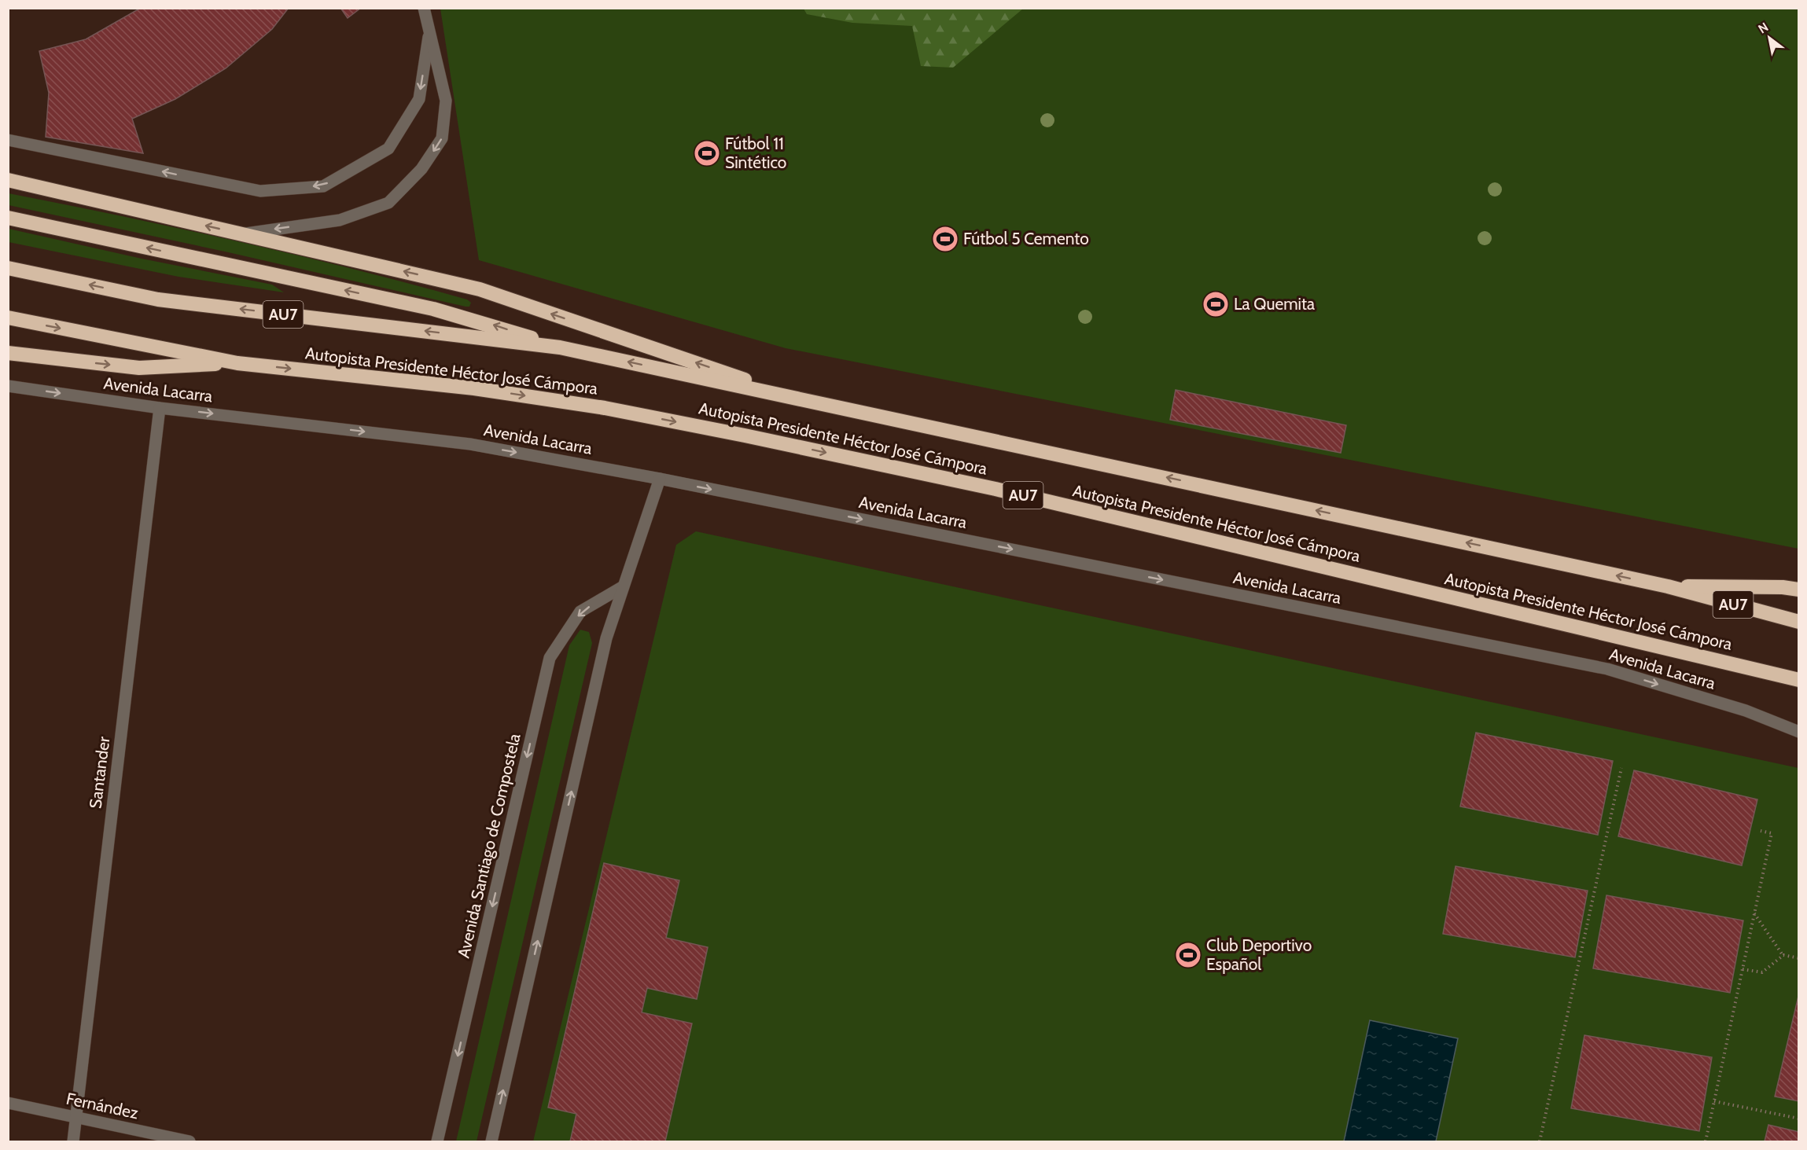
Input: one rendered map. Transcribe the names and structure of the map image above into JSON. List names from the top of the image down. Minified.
{"streets":{"highway":["AU7","Autopista Presidente Héctor José Cámpora"],"street":["Avenida Lacarra","Santander","Avenida Santiago de Compostela","Fernández"]},"crossings":[["Avenida Lacarra","Santander"],["Santander","Fernández"]],"one_way":["Avenida Lacarra"],"places":{"sports":["Fútbol 11 Sintético","Fútbol 5 Cemento","La Quemita","Club Deportivo Español"]},"north":"top left"}
